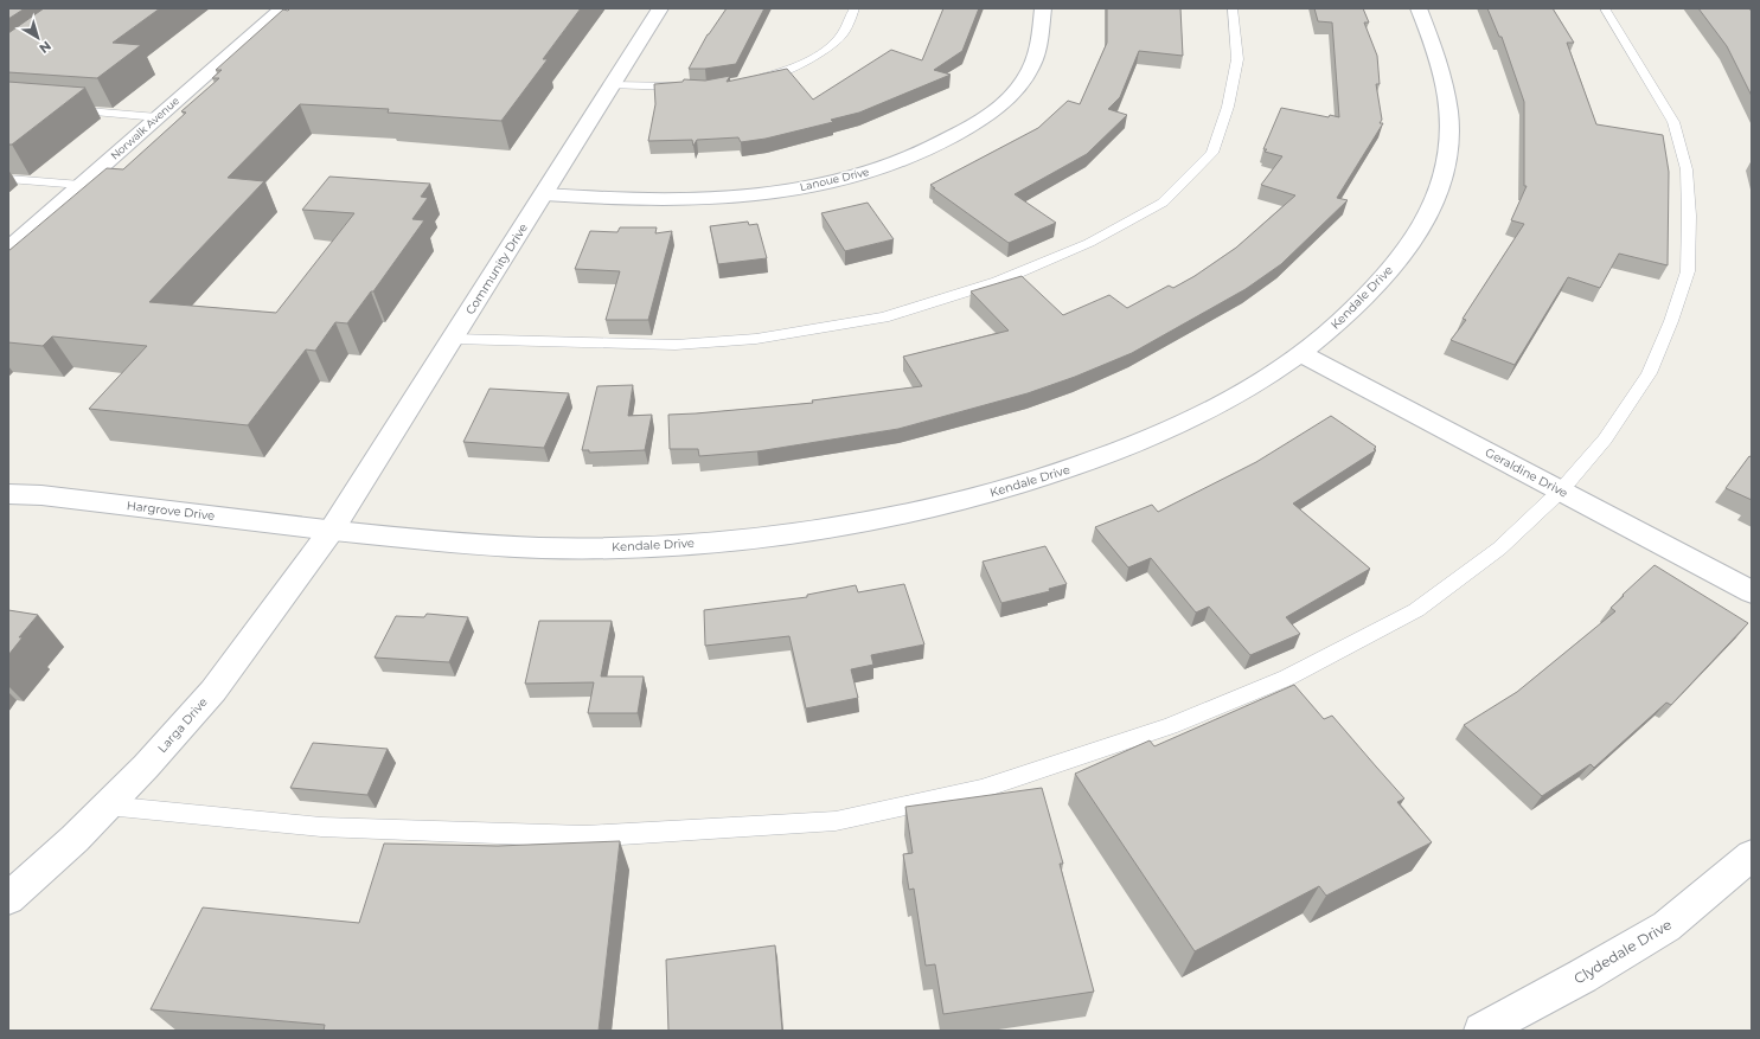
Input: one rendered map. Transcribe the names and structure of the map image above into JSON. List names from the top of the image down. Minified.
{"streets":{"street":["Norwalk Avenue","Lanoue Drive","Community Drive","Kendale Drive","Geraldine Drive","Hargrove Drive","Larga Drive","Clydedale Drive"]},"crossings":[["Lanoue Drive","Community Drive"],["Community Drive","Kendale Drive"],["Community Drive","Hargrove Drive"],["Community Drive","Larga Drive"],["Kendale Drive","Geraldine Drive"],["Kendale Drive","Hargrove Drive"],["Kendale Drive","Larga Drive"],["Hargrove Drive","Larga Drive"]],"north":"bottom right"}
